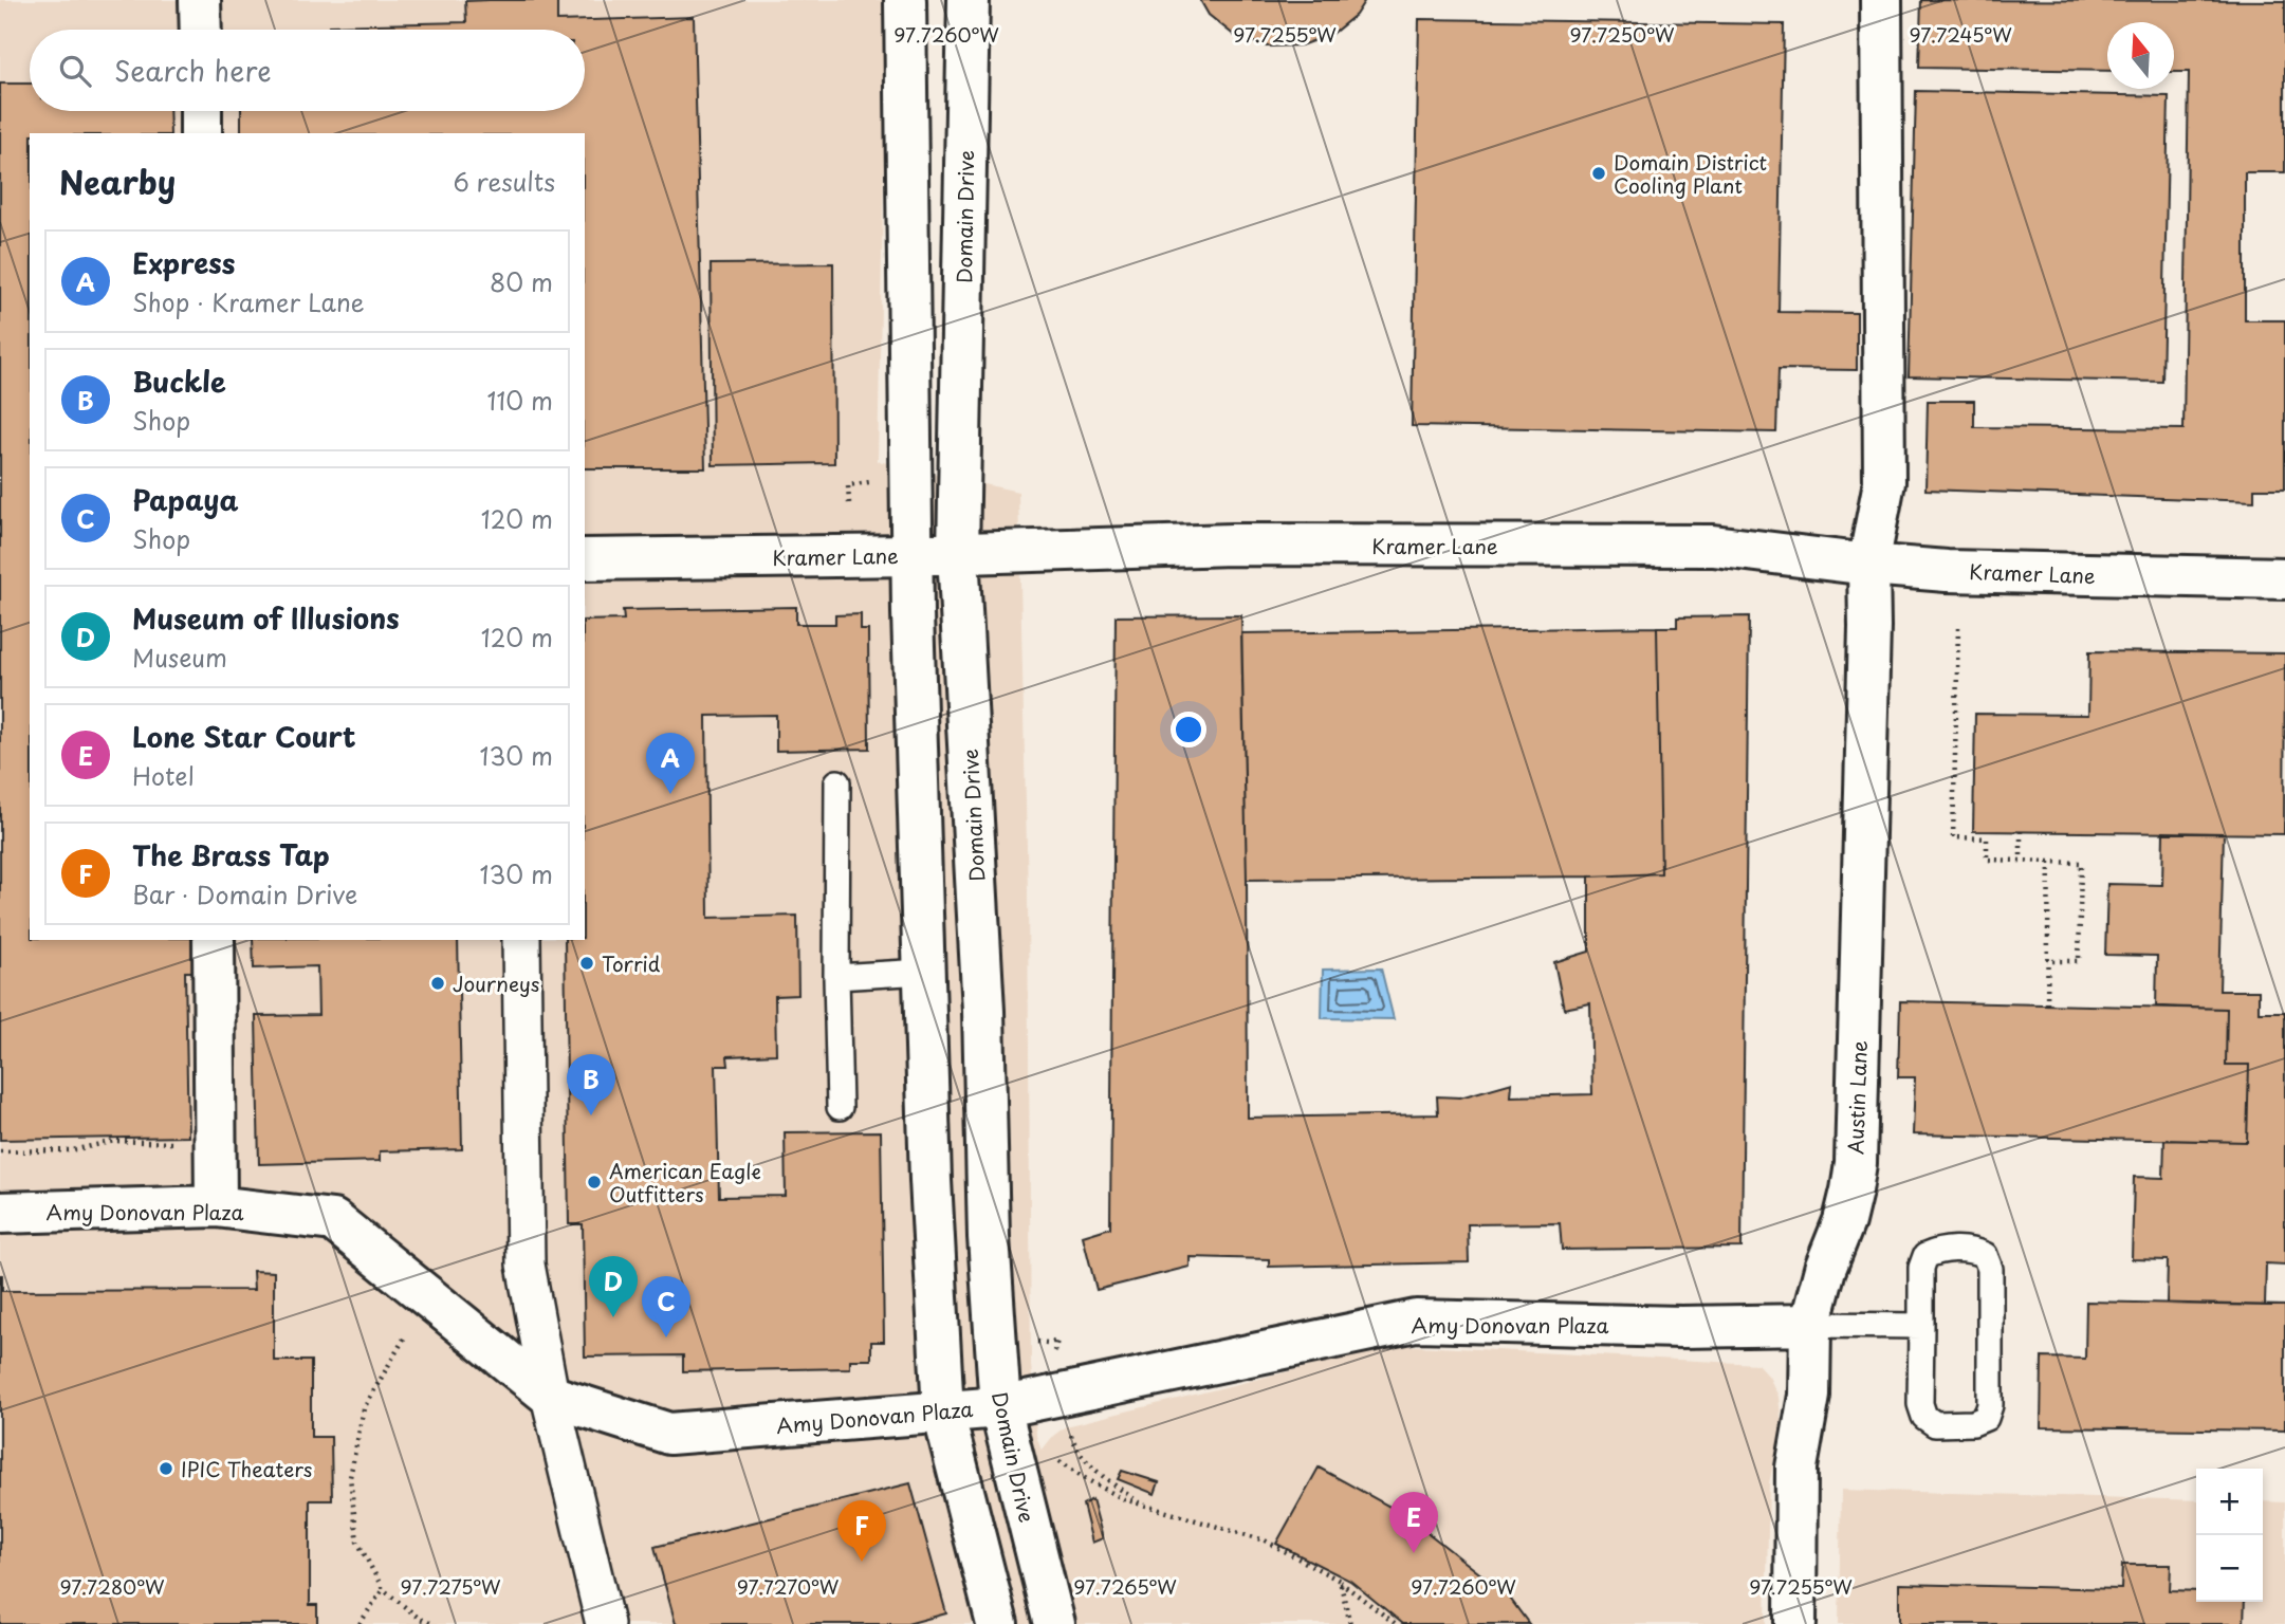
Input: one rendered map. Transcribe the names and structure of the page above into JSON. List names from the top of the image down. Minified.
{"streets":{"street":["Domain Drive","Kramer Lane","Austin Lane","Amy Donovan Plaza"]},"crossings":[["Domain Drive","Kramer Lane"],["Domain Drive","Amy Donovan Plaza"],["Kramer Lane","Austin Lane"],["Austin Lane","Amy Donovan Plaza"]],"places":["Domain District Cooling Plant","Torrid","Journeys","American Eagle Outfitters","IPIC Theaters"],"north":"top","page":{"search":"Search here","heading":["Nearby","6 results"],"list":[{"mark":"A","name":"Express","note":"Shop · Kramer Lane","value":"80 m"},{"mark":"B","name":"Buckle","note":"Shop","value":"110 m"},{"mark":"C","name":"Papaya","note":"Shop","value":"120 m"},{"mark":"D","name":"Museum of Illusions","note":"Museum","value":"120 m"},{"mark":"E","name":"Lone Star Court","note":"Hotel","value":"130 m"},{"mark":"F","name":"The Brass Tap","note":"Bar · Domain Drive","value":"130 m"}],"pins":["A","B","D","C","E","F"],"map_buttons":["+","−"]},"coordinates":["97.7260°W","97.7255°W","97.7250°W","97.7245°W","97.7280°W","97.7275°W","97.7270°W","97.7265°W"]}
